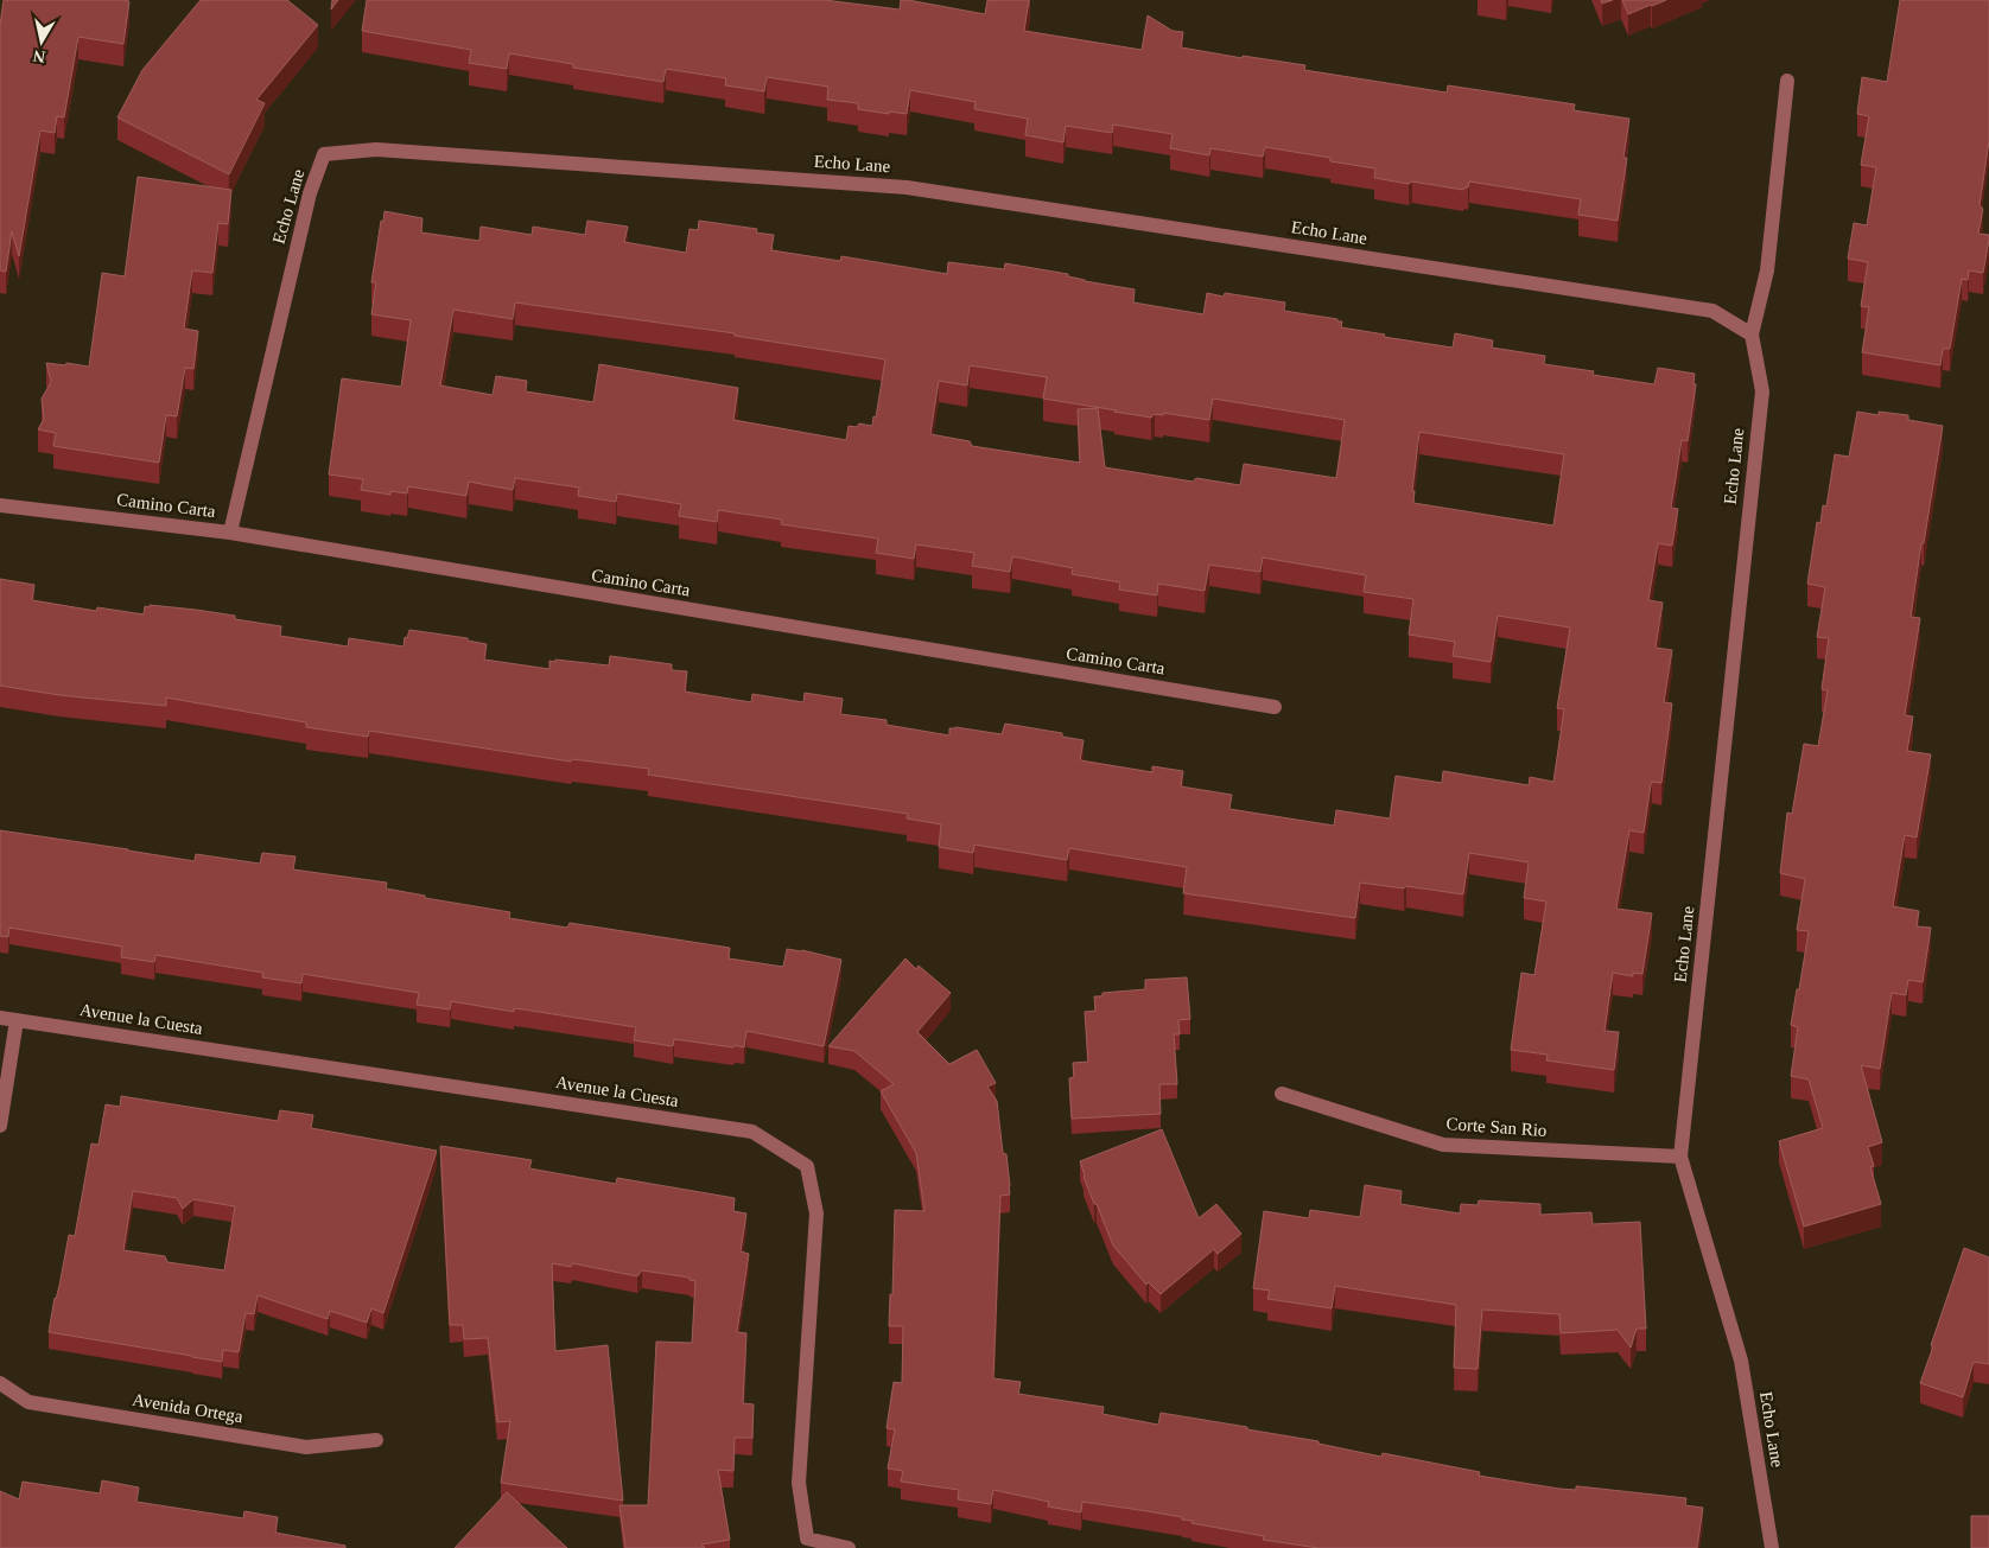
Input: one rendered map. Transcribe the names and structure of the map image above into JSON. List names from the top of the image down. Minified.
{"streets":{"street":["Echo Lane","Camino Carta","Avenue la Cuesta","Corte San Rio","Avenida Ortega"]},"crossings":[["Echo Lane","Camino Carta"],["Echo Lane","Corte San Rio"]],"north":"bottom"}
